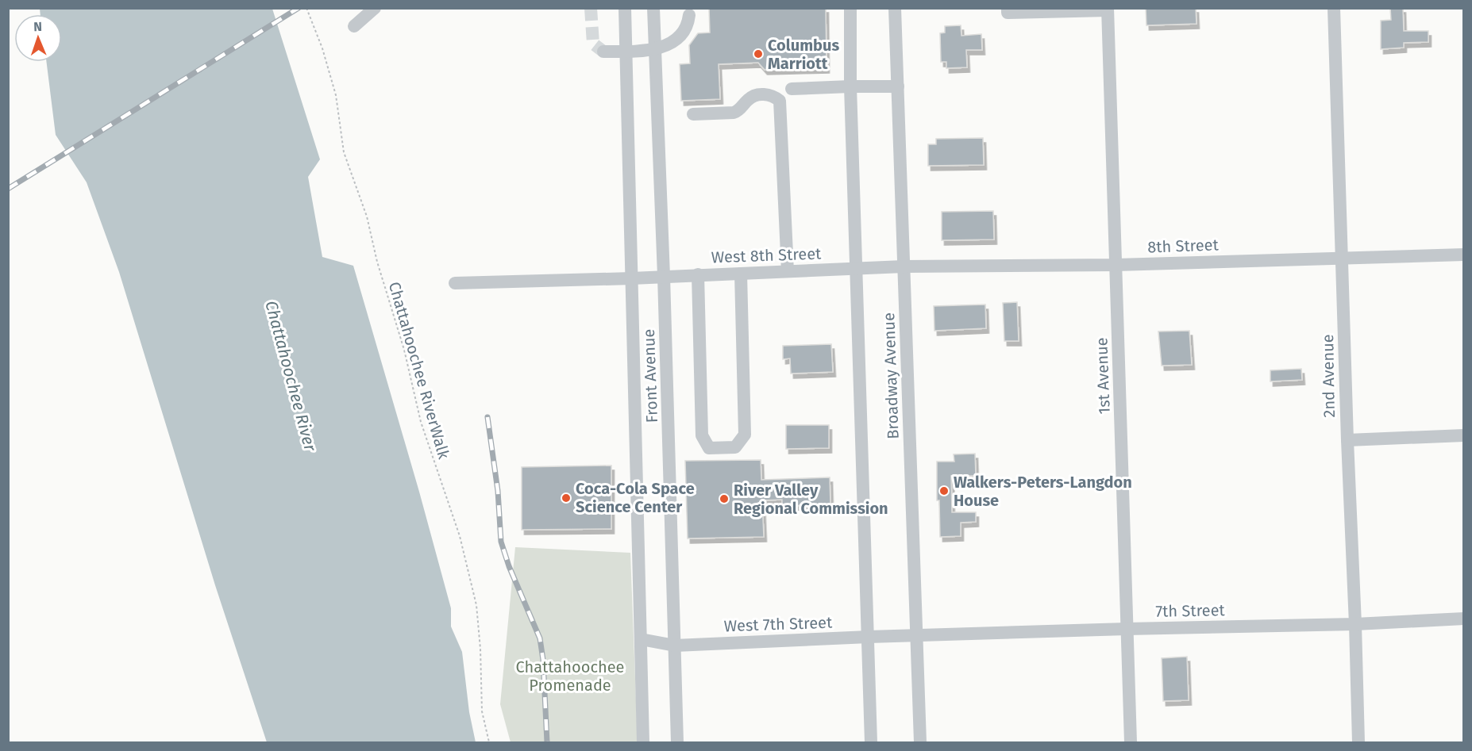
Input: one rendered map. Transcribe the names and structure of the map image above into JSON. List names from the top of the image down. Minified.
{"streets":{"street":["8th Street","West 8th Street","Front Avenue","Broadway Avenue","1st Avenue","2nd Avenue","7th Street","West 7th Street"],"path":["Chattahoochee RiverWalk"]},"crossings":[["8th Street","West 8th Street"],["8th Street","Broadway Avenue"],["8th Street","1st Avenue"],["8th Street","2nd Avenue"],["West 8th Street","Front Avenue"],["West 8th Street","Broadway Avenue"],["Front Avenue","West 7th Street"],["Broadway Avenue","7th Street"],["Broadway Avenue","West 7th Street"],["1st Avenue","7th Street"],["2nd Avenue","7th Street"],["7th Street","West 7th Street"]],"water":["Chattahoochee River"],"parks":["Chattahoochee Promenade"],"places":["Columbus Marriott","Walkers-Peters-Langdon House","Coca-Cola Space Science Center","River Valley Regional Commission"],"north":"top"}
